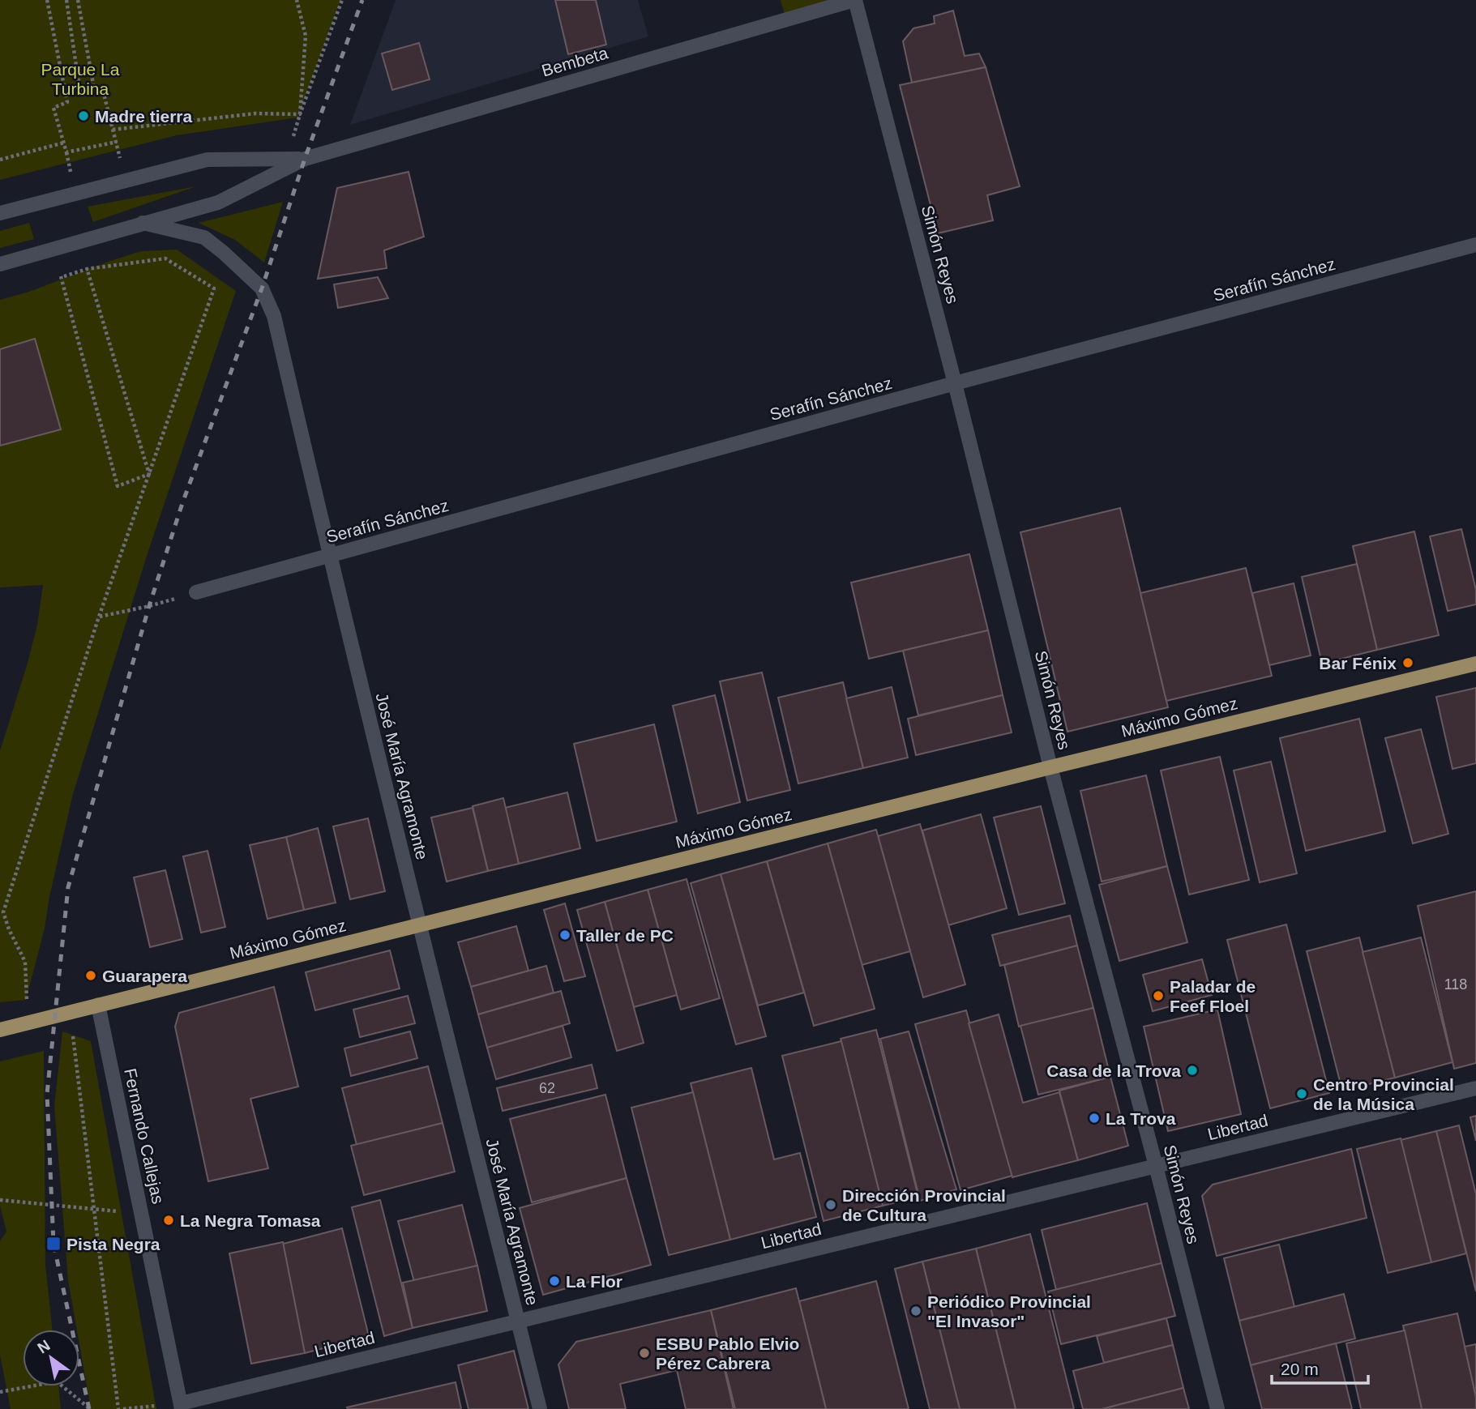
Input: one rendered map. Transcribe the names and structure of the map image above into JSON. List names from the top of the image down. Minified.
{"streets":{"main road":["Máximo Gómez"],"street":["Bembeta","Simón Reyes","Serafín Sánchez","José María Agramonte","Libertad","Fernando Callejas"]},"crossings":[["Bembeta","Simón Reyes"],["Simón Reyes","Serafín Sánchez"],["Simón Reyes","Máximo Gómez"],["Simón Reyes","Libertad"],["Serafín Sánchez","José María Agramonte"],["Máximo Gómez","José María Agramonte"],["Máximo Gómez","Fernando Callejas"],["José María Agramonte","Libertad"],["Libertad","Fernando Callejas"]],"parks":["Parque La Turbina"],"places":{"other":["Madre tierra","Bar Fénix","Taller de PC","Guarapera","Paladar de Feef Floel","Casa de la Trova","Centro Provincial de la Música","La Trova","Dirección Provincial de Cultura","La Negra Tomasa","La Flor","Periódico Provincial \"El Invasor\"","ESBU Pablo Elvio Pérez Cabrera"],"transit":["Pista Negra"]},"house_numbers":["118","62"],"scale_bar":"20 m","north":"top left"}
